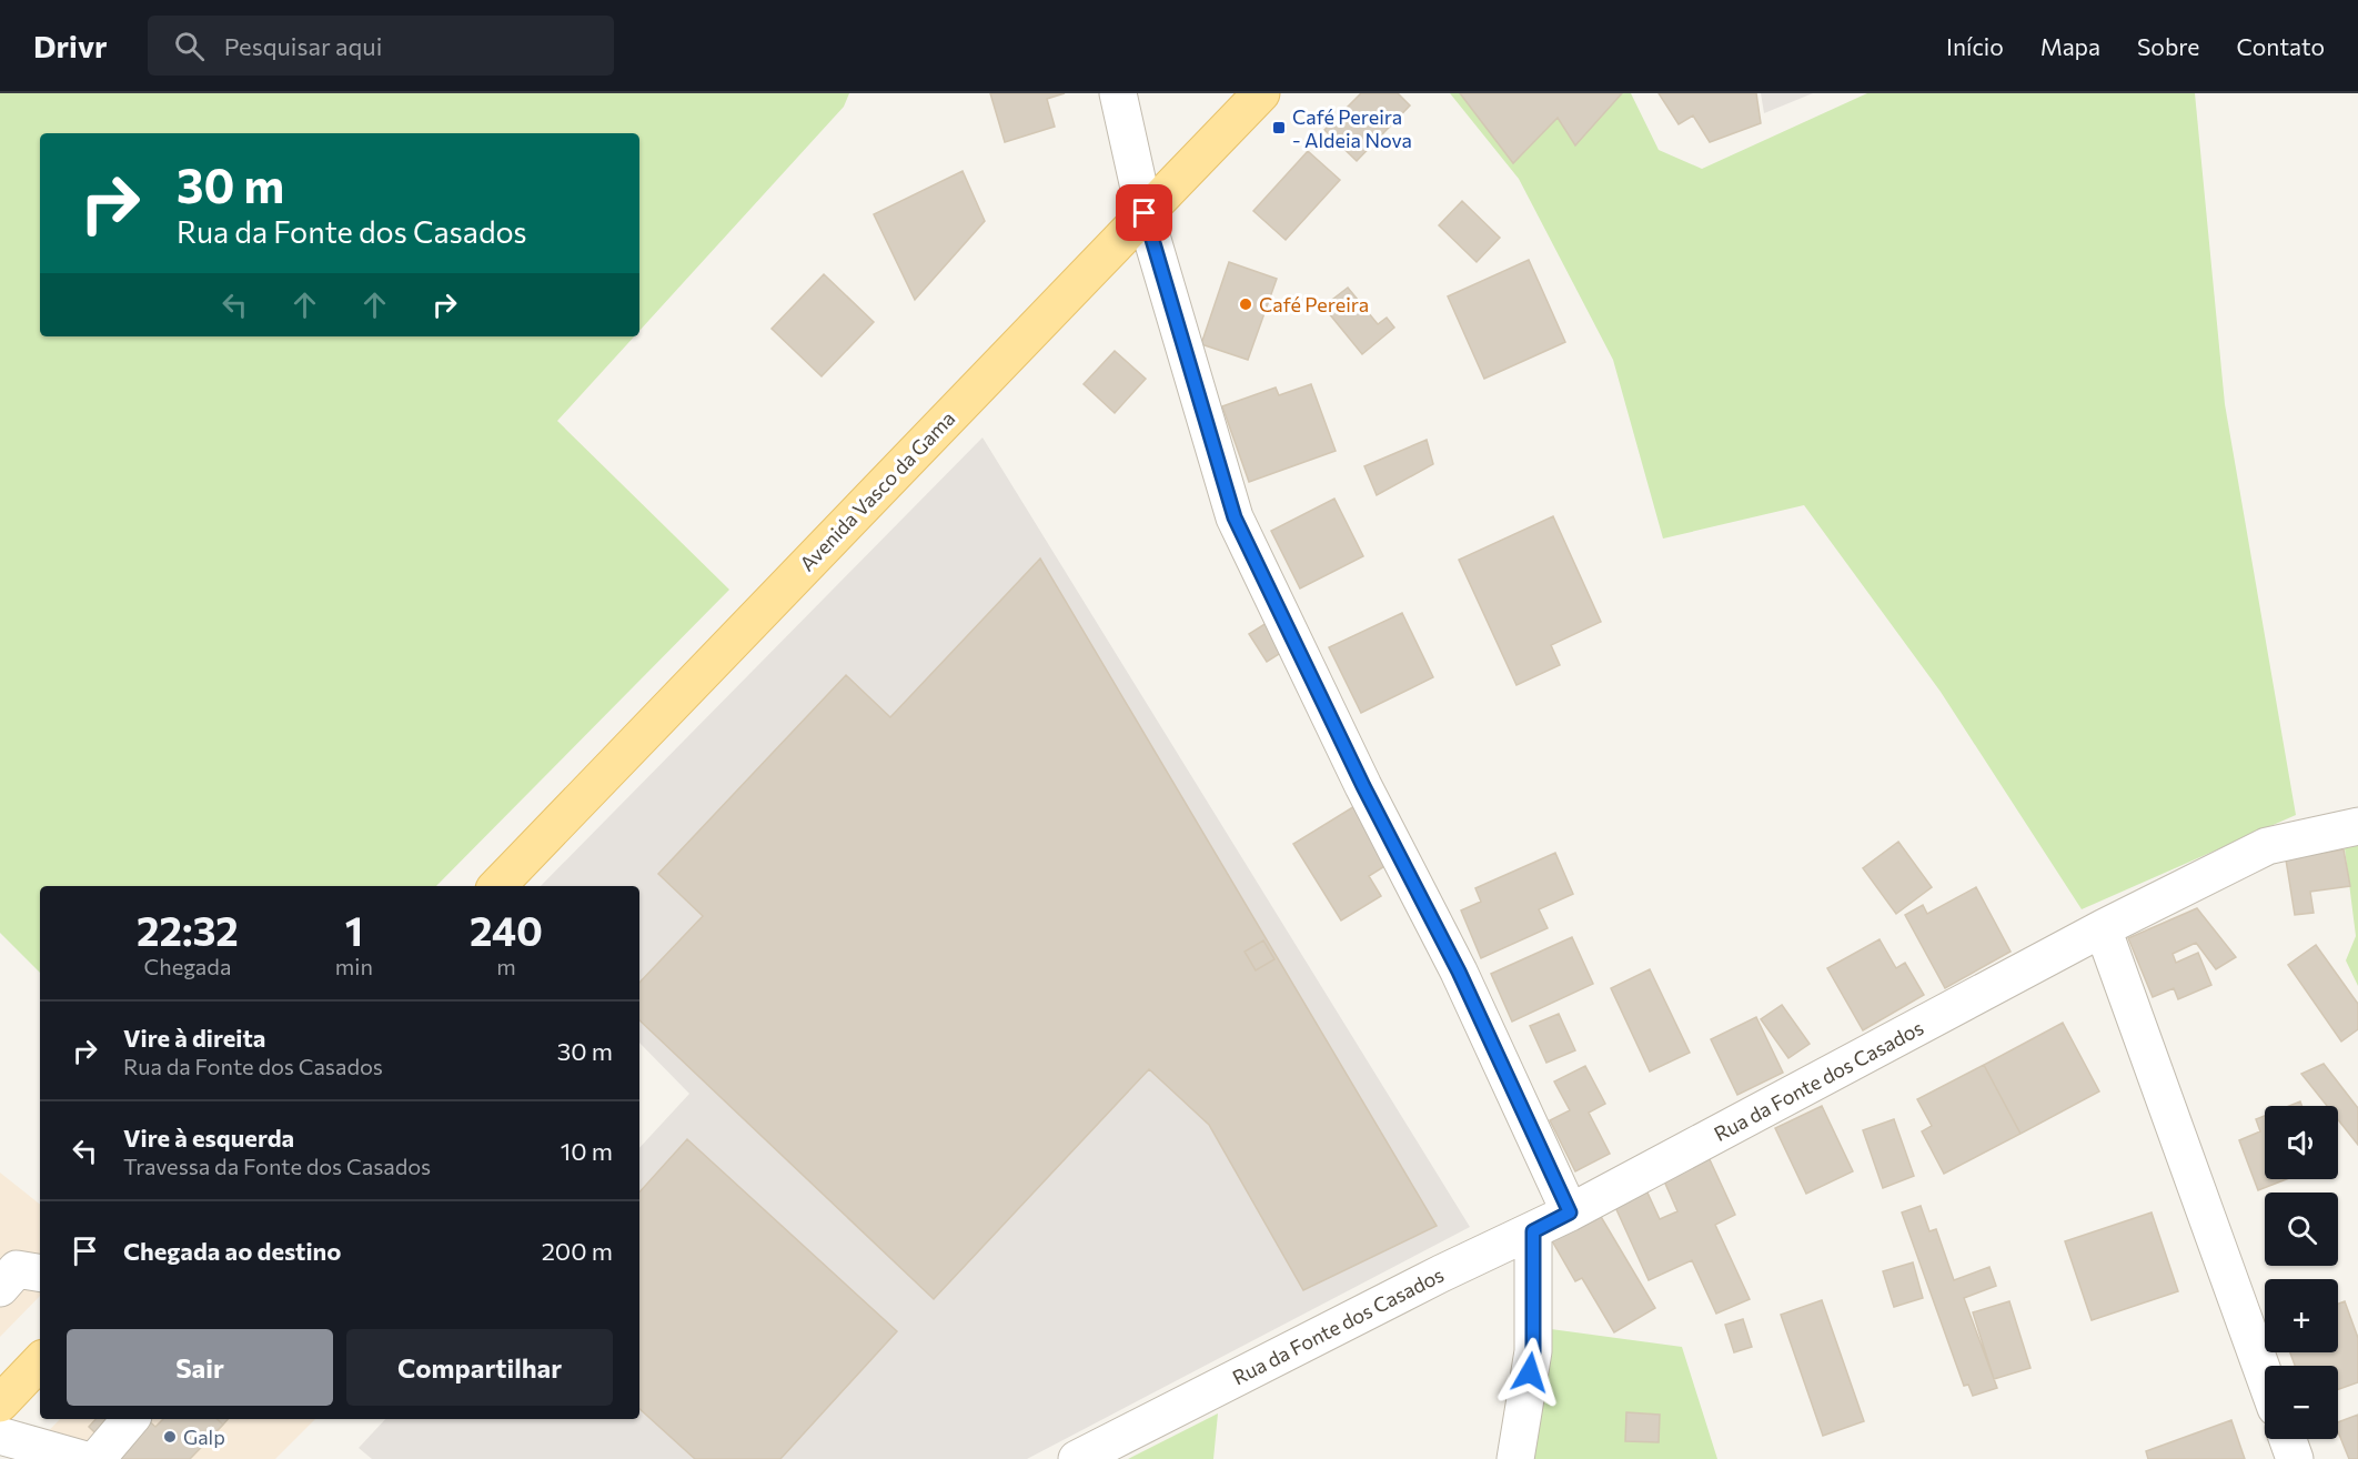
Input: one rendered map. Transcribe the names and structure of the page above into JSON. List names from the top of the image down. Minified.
{"streets":{"main road":["Avenida Vasco da Gama"],"street":["Rua da Fonte dos Casados"]},"places":{"transit":["Café Pereira - Aldeia Nova"],"other":["Café Pereira","Galp"]},"page":{"header":"Drivr","search":"Pesquisar aqui","nav":["Início","Mapa","Sobre","Contato"],"turn":["30 m","Rua da Fonte dos Casados"],"eta":["22:32","Chegada","1","min","240","m"],"list":[{"name":"Vire à direita","note":"Rua da Fonte dos Casados","value":"30 m"},{"name":"Vire à esquerda","note":"Travessa da Fonte dos Casados","value":"10 m"},{"name":"Chegada ao destino","value":"200 m"}],"map_buttons":["+","−"],"buttons":["Sair","Compartilhar"]}}
